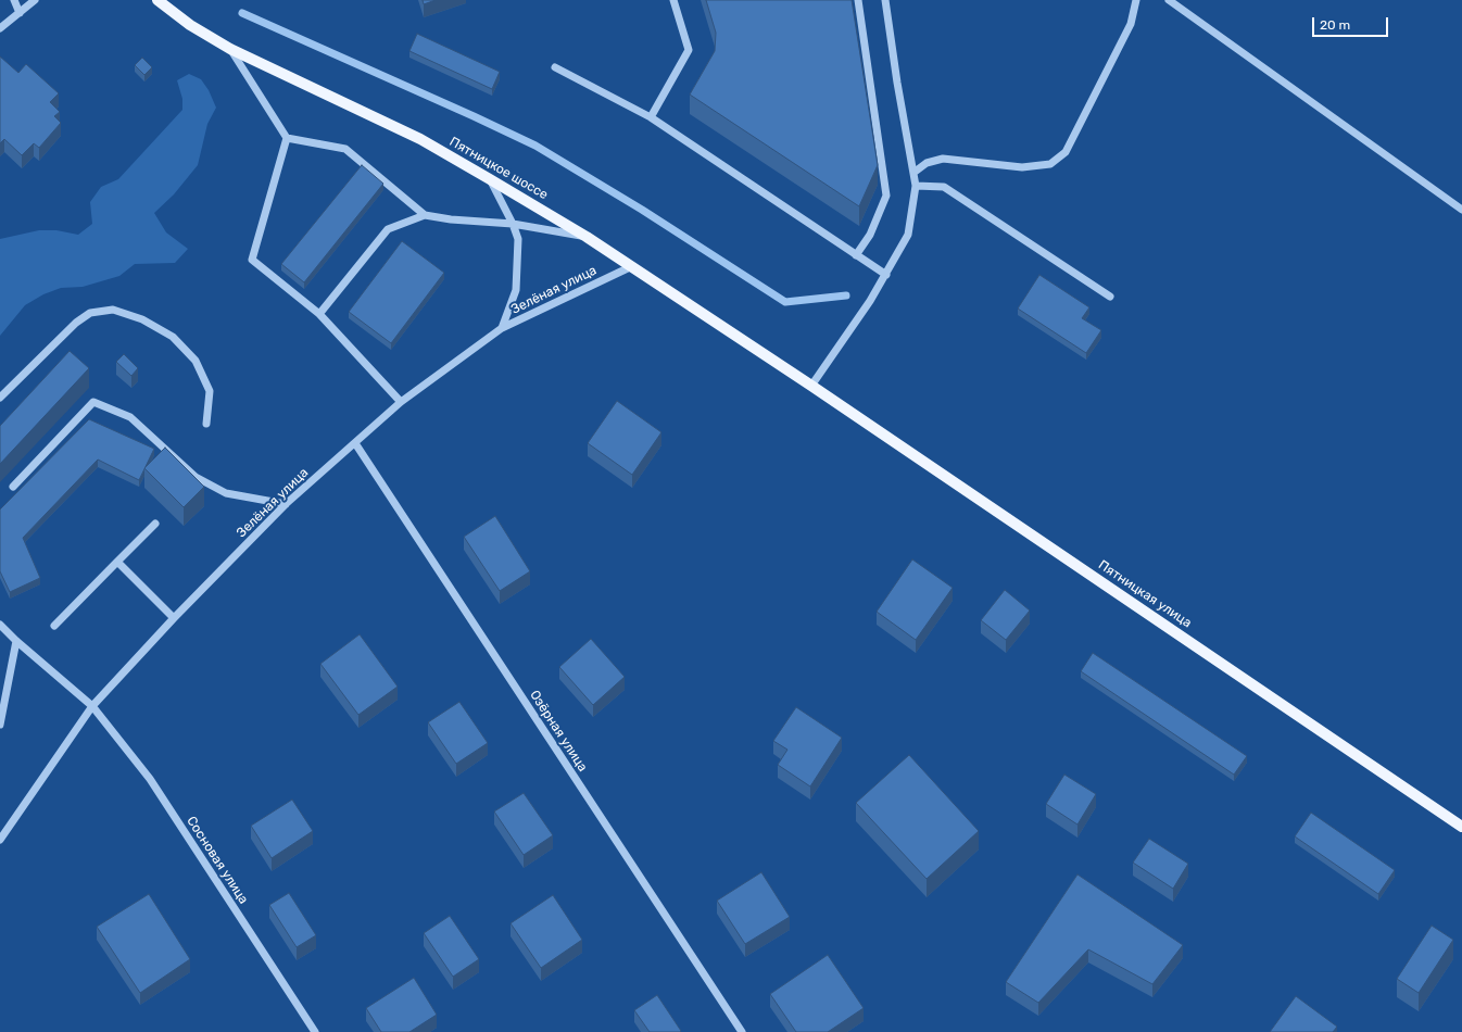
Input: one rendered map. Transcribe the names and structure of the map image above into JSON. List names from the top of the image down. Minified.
{"streets":{"main road":["Пятницкое шоссе","Пятницкая улица"],"street":["Зелёная улица","Озёрная улица","Сосновая улица"]},"crossings":[["Пятницкое шоссе","Зелёная улица"],["Пятницкое шоссе","Пятницкая улица"],["Зелёная улица","Озёрная улица"],["Зелёная улица","Сосновая улица"]],"scale_bar":"20 m"}
